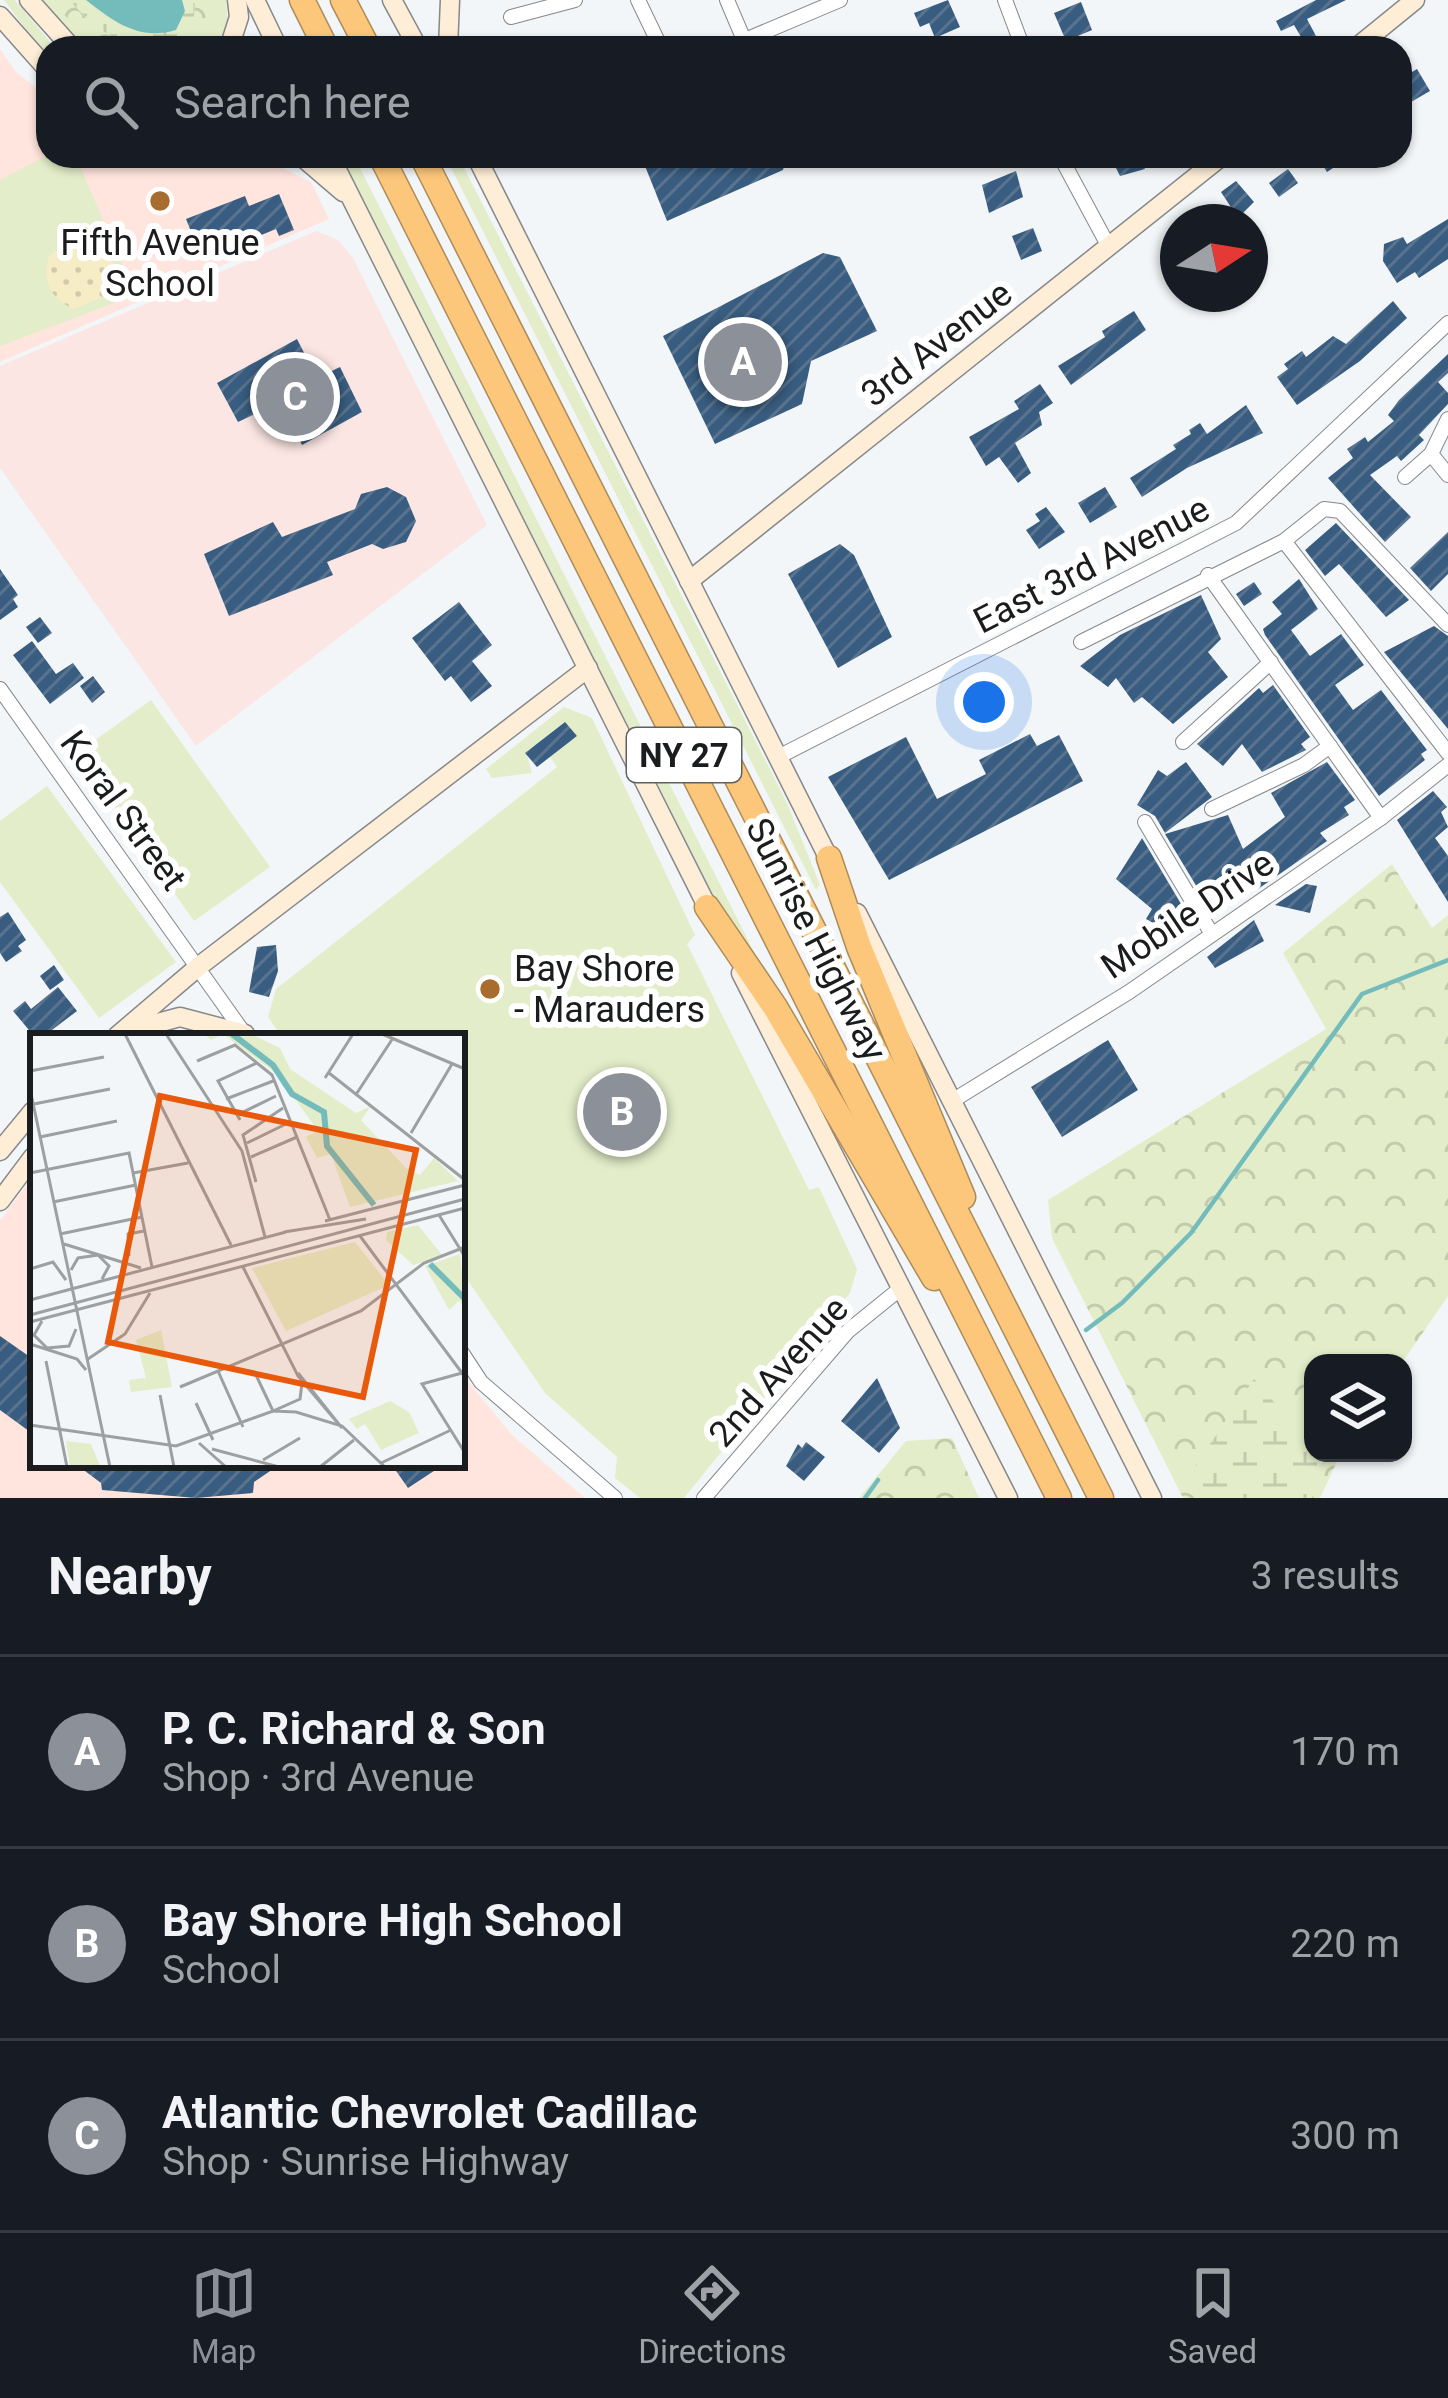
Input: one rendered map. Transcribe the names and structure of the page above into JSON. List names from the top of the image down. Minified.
{"streets":{"highway":["NY 27","Sunrise Highway"],"main road":["3rd Avenue"],"street":["East 3rd Avenue","Koral Street","Mobile Drive","2nd Avenue"]},"crossings":[["3rd Avenue","Sunrise Highway"],["East 3rd Avenue","Sunrise Highway"],["Mobile Drive","Sunrise Highway"]],"places":["Fifth Avenue School","Bay Shore - Marauders"],"north":"right","page":{"search":"Search here","pins":["A","C","B"],"heading":["Nearby","3 results"],"list":[{"mark":"A","name":"P. C. Richard & Son","note":"Shop · 3rd Avenue","value":"170 m"},{"mark":"B","name":"Bay Shore High School","note":"School","value":"220 m"},{"mark":"C","name":"Atlantic Chevrolet Cadillac","note":"Shop · Sunrise Highway","value":"300 m"}],"nav":["Map","Directions","Saved"]}}
